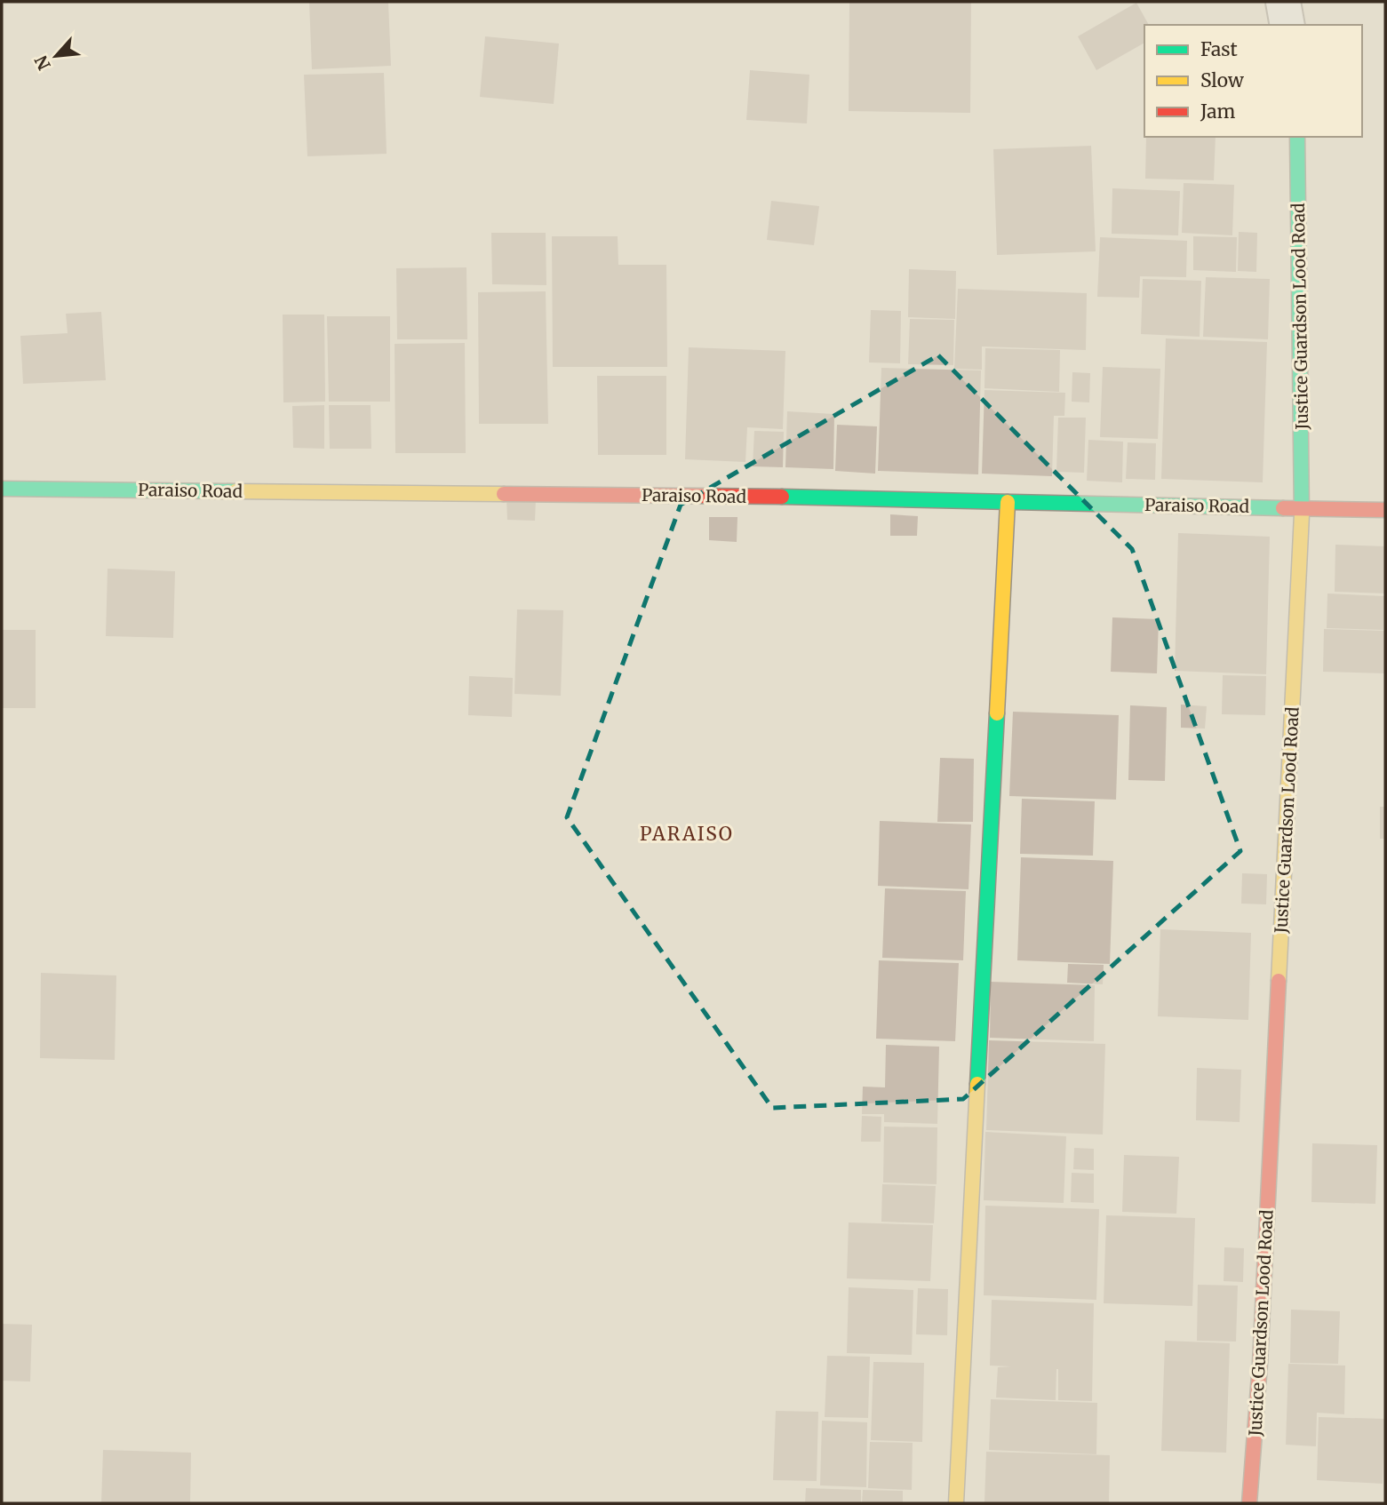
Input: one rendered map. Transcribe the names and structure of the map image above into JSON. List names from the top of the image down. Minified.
{"streets":{"street":["Justice Guardson Lood Road","Paraiso Road"]},"crossings":[["Justice Guardson Lood Road","Paraiso Road"]],"districts":["PARAISO"],"legend":["Fast","Slow","Jam"],"north":"bottom left"}
